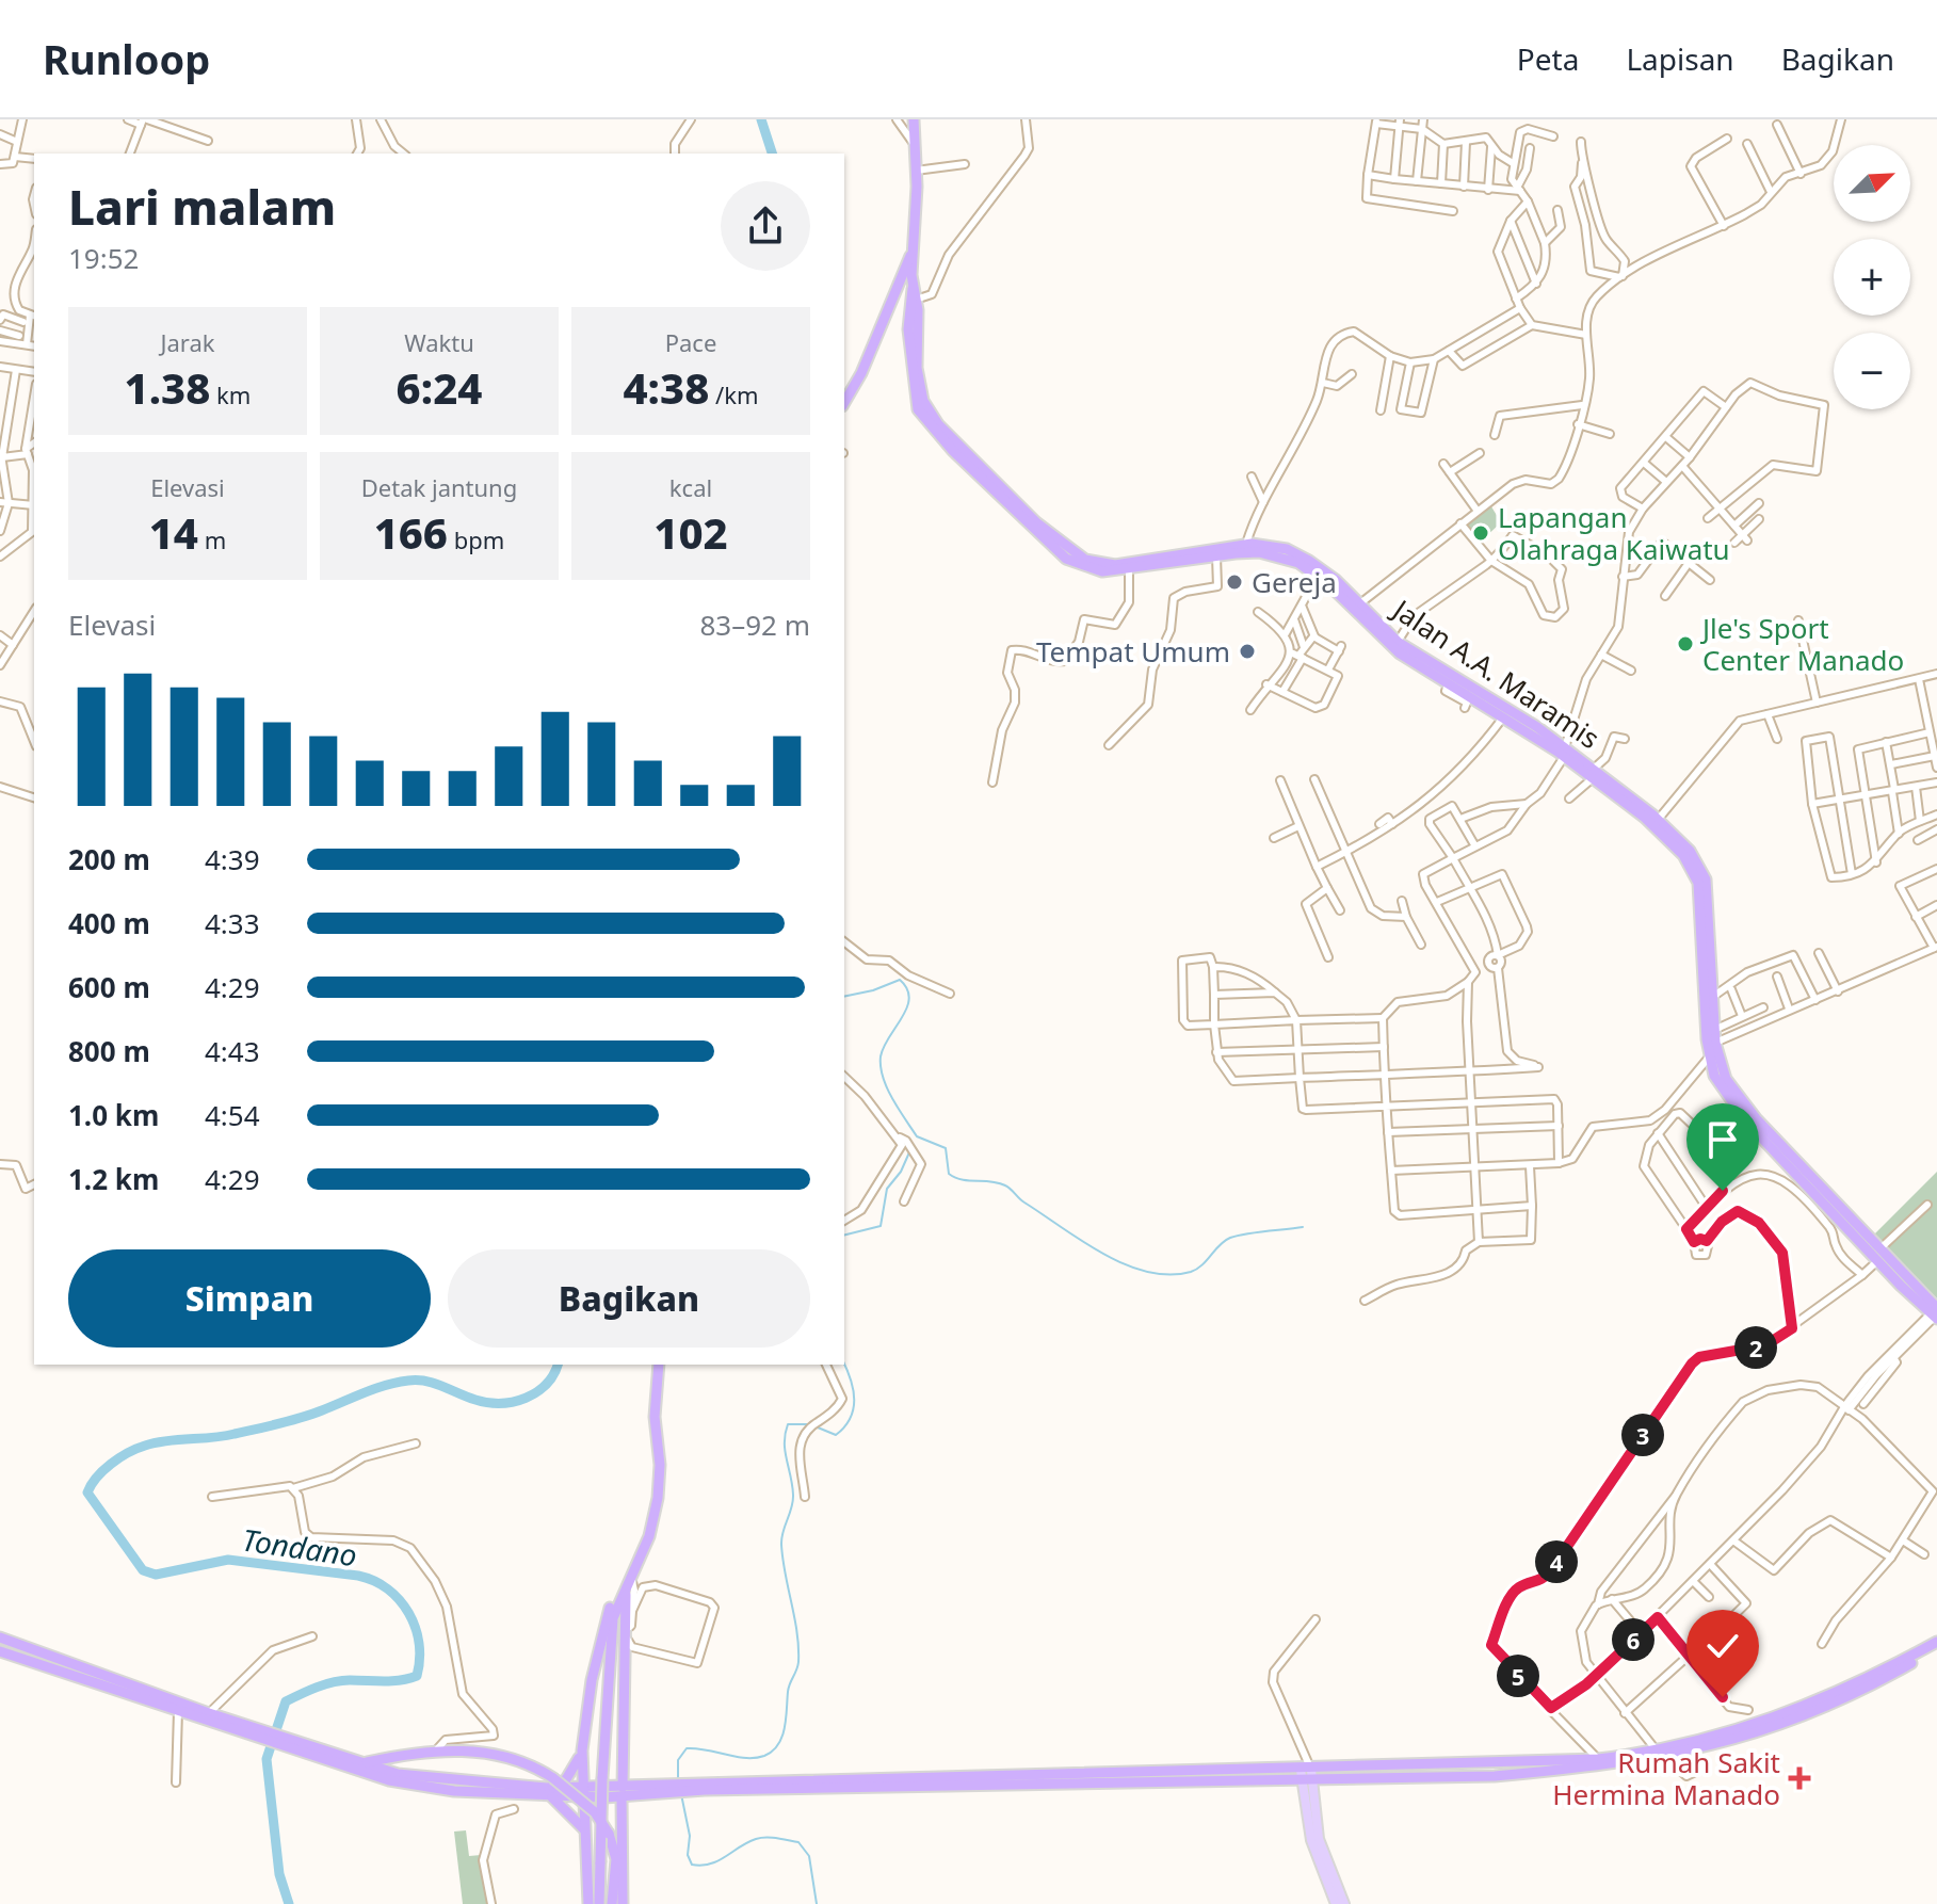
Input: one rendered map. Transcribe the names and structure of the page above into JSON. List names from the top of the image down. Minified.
{"streets":{"highway":["Jalan A.A. Maramis"]},"water":["Tondano"],"places":{"other":["Lapangan Olahraga Kaiwatu","Gereja","Jle's Sport Center Manado","Tempat Umum"],"health":["Rumah Sakit Hermina Manado"]},"north":"top right","page":{"header":"Runloop","nav":["Peta","Lapisan","Bagikan"],"map_buttons":["+","−"],"heading":["Lari malam","19:52"],"stats":[["Jarak","1.38 km"],["Waktu","6:24"],["Pace","4:38 /km"],["Elevasi","14 m"],["Detak jantung","166 bpm"],["kcal","102"]],"chart":["Elevasi","83–92 m"],"list":[{"name":"200 m","note":"4:39"},{"name":"400 m","note":"4:33"},{"name":"600 m","note":"4:29"},{"name":"800 m","note":"4:43"},{"name":"1.0 km","note":"4:54"},{"name":"1.2 km","note":"4:29"}],"buttons":["Simpan","Bagikan"],"pins":["2","3","4","6","5"]}}
